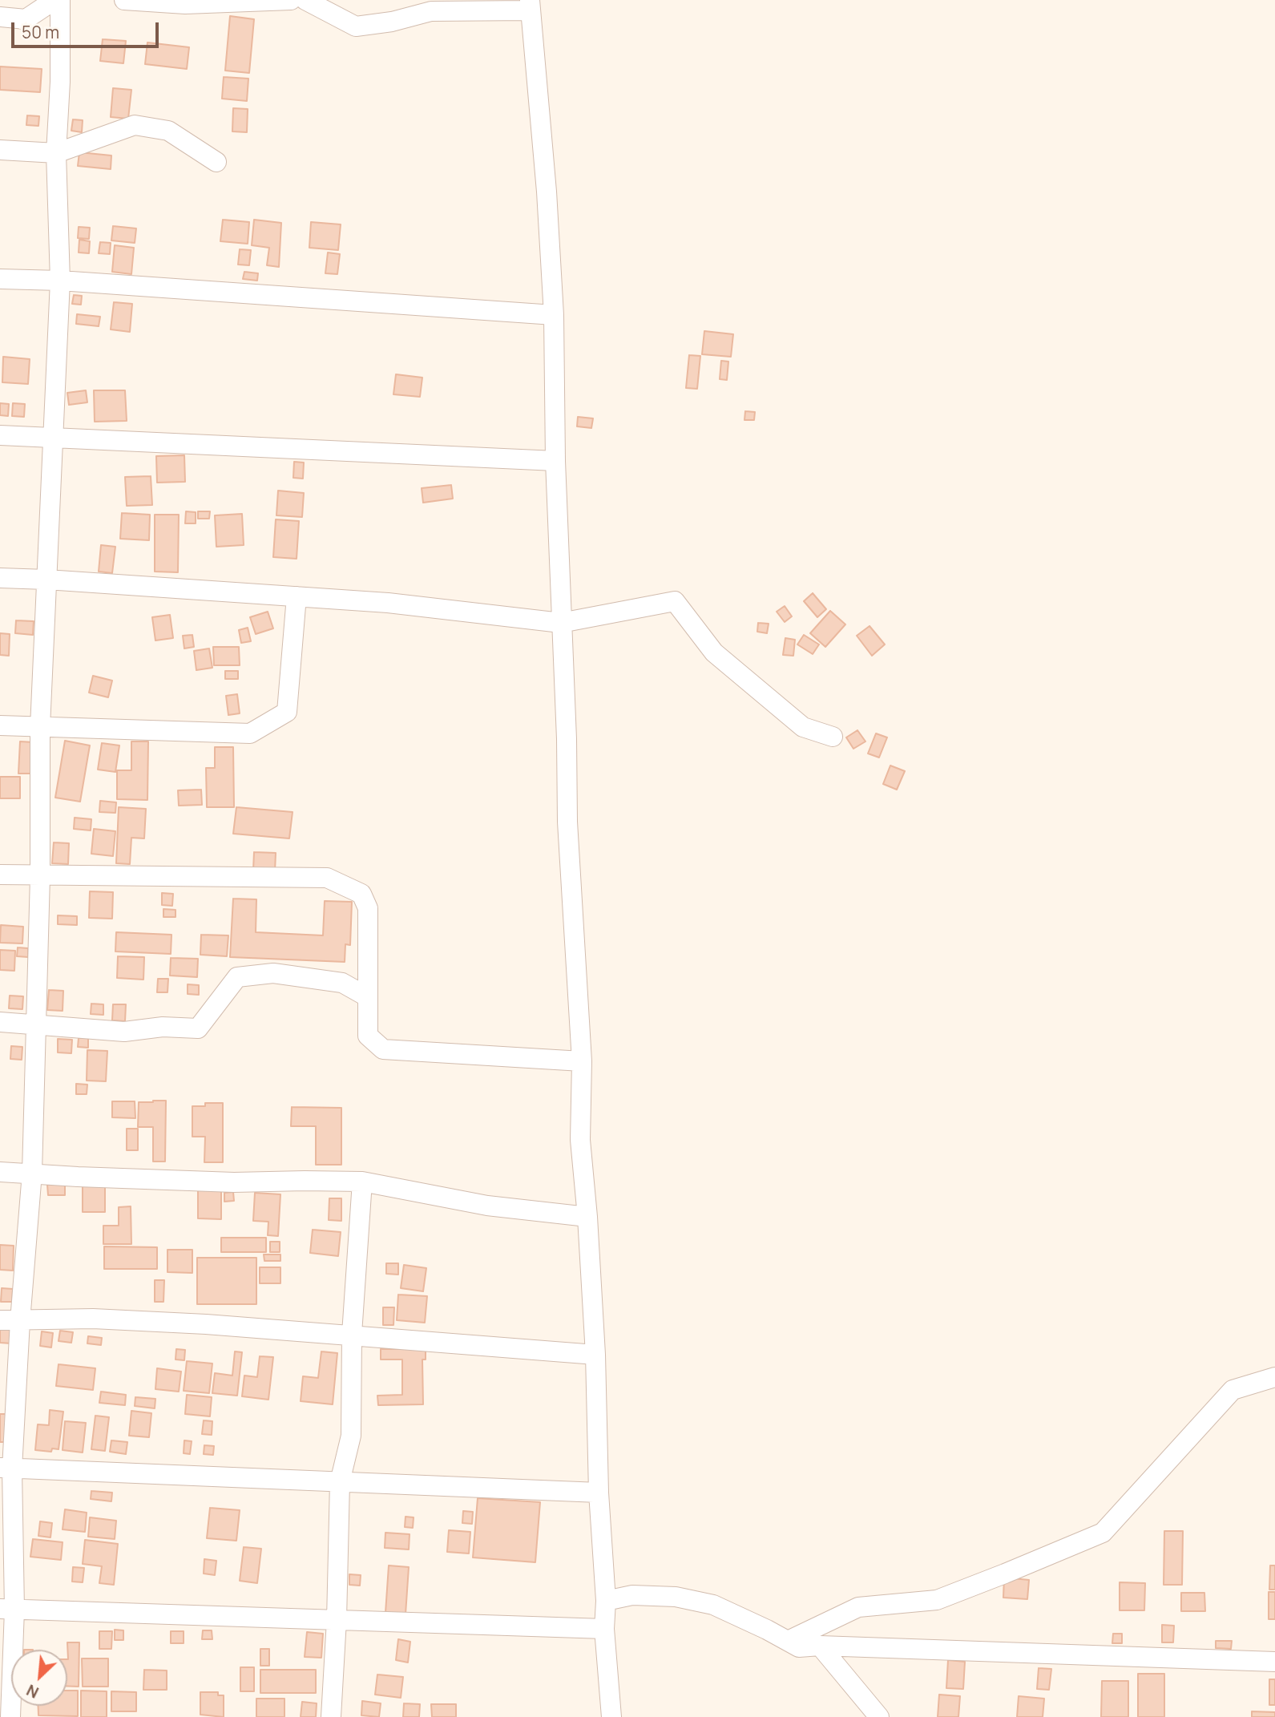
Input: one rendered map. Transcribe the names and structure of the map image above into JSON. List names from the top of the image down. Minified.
{"scale_bar":"50 m","north":"bottom left"}
